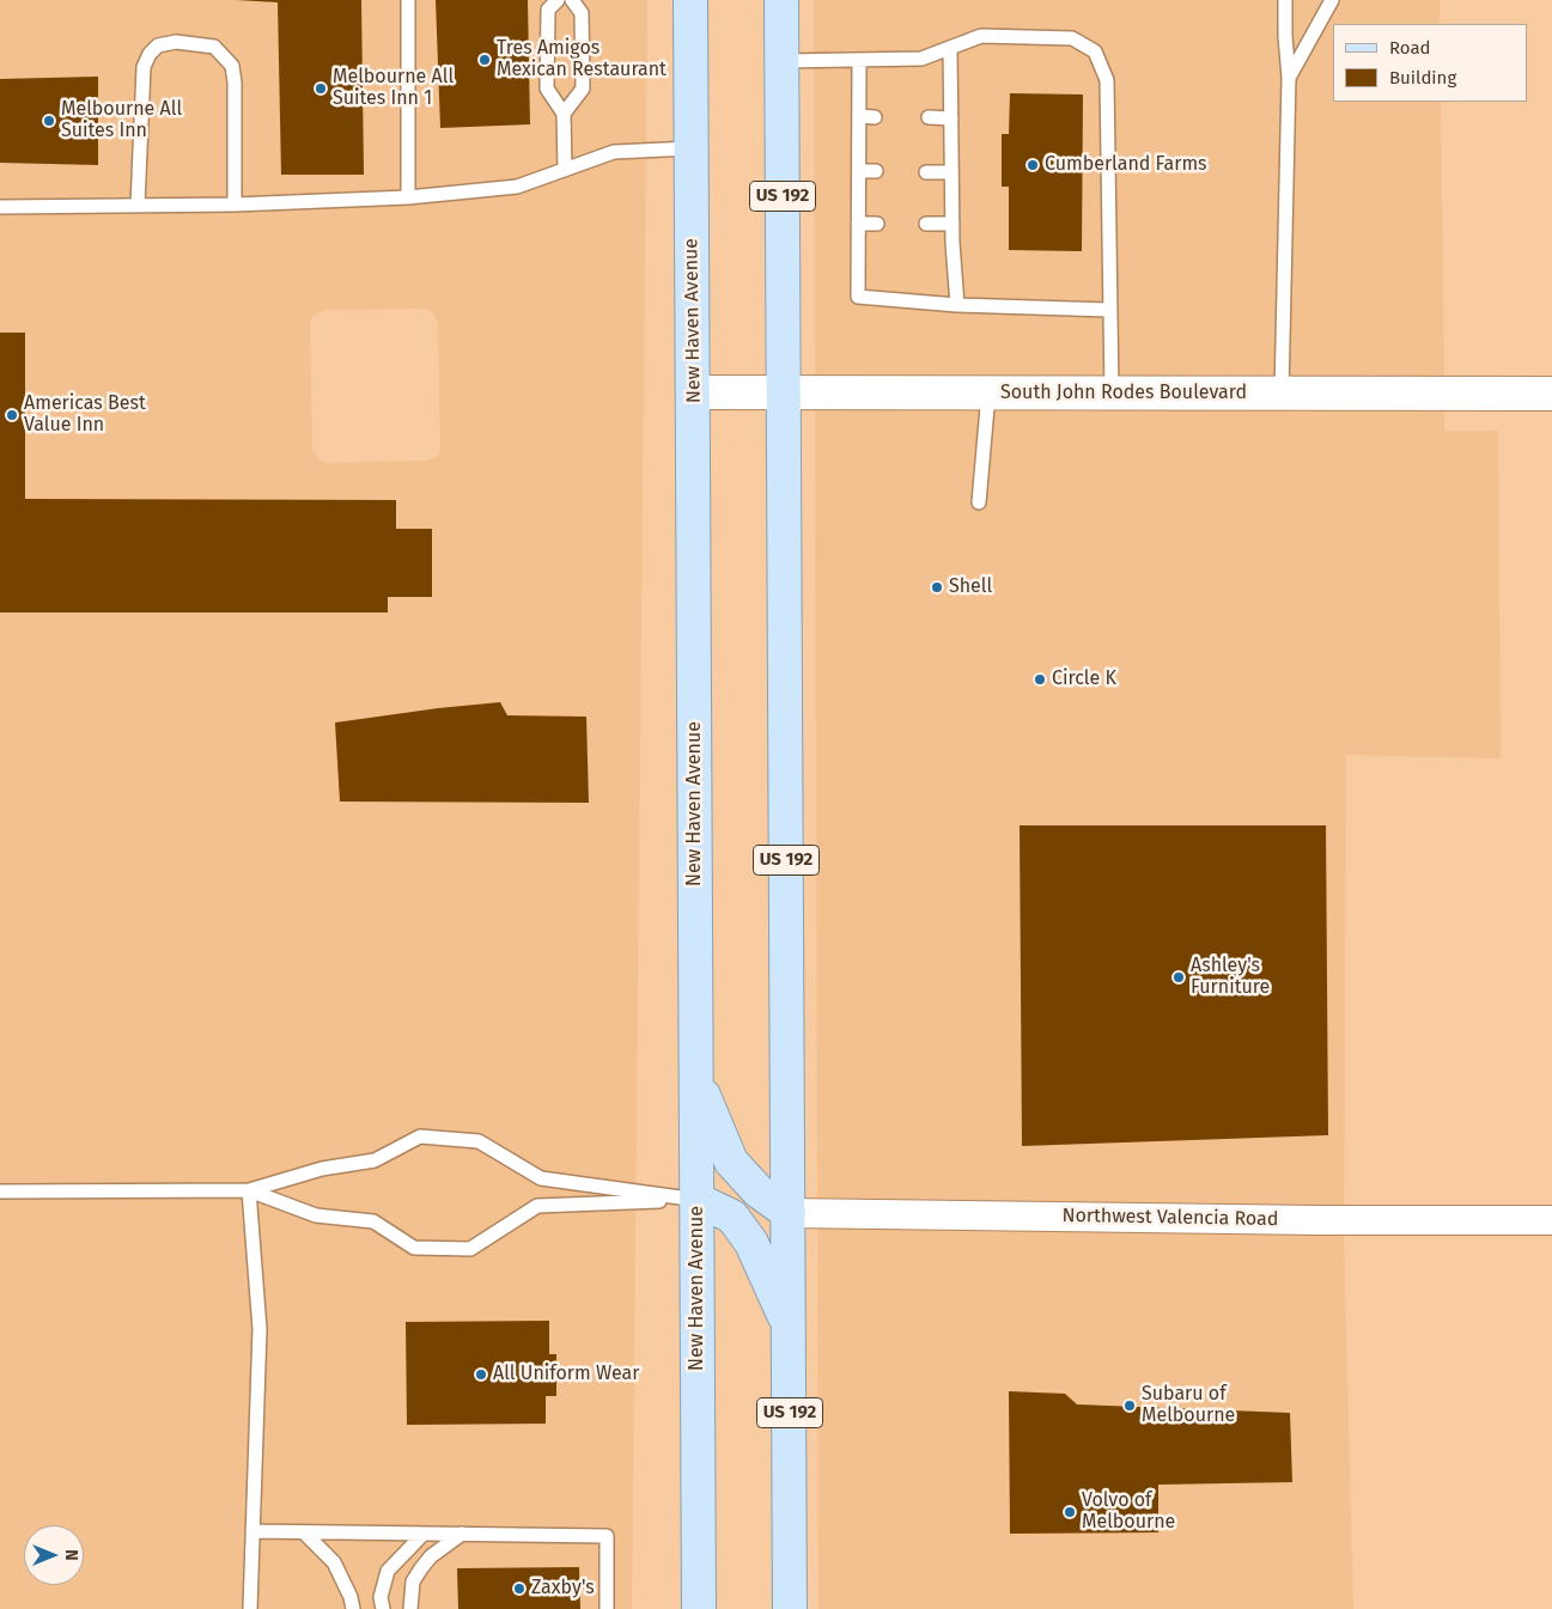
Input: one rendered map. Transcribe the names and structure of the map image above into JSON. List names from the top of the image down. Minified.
{"streets":{"main road":["US 192","New Haven Avenue","South John Rodes Boulevard"],"street":["Northwest Valencia Road"]},"crossings":[["US 192","South John Rodes Boulevard"],["US 192","Northwest Valencia Road"],["New Haven Avenue","South John Rodes Boulevard"]],"places":["Tres Amigos Mexican Restaurant","Melbourne All Suites Inn 1","Melbourne All Suites Inn","Cumberland Farms","Americas Best Value Inn","Shell","Circle K","Ashley's Furniture","All Uniform Wear","Subaru of Melbourne","Volvo of Melbourne","Zaxby's"],"legend":["Road","Building"],"north":"right"}
